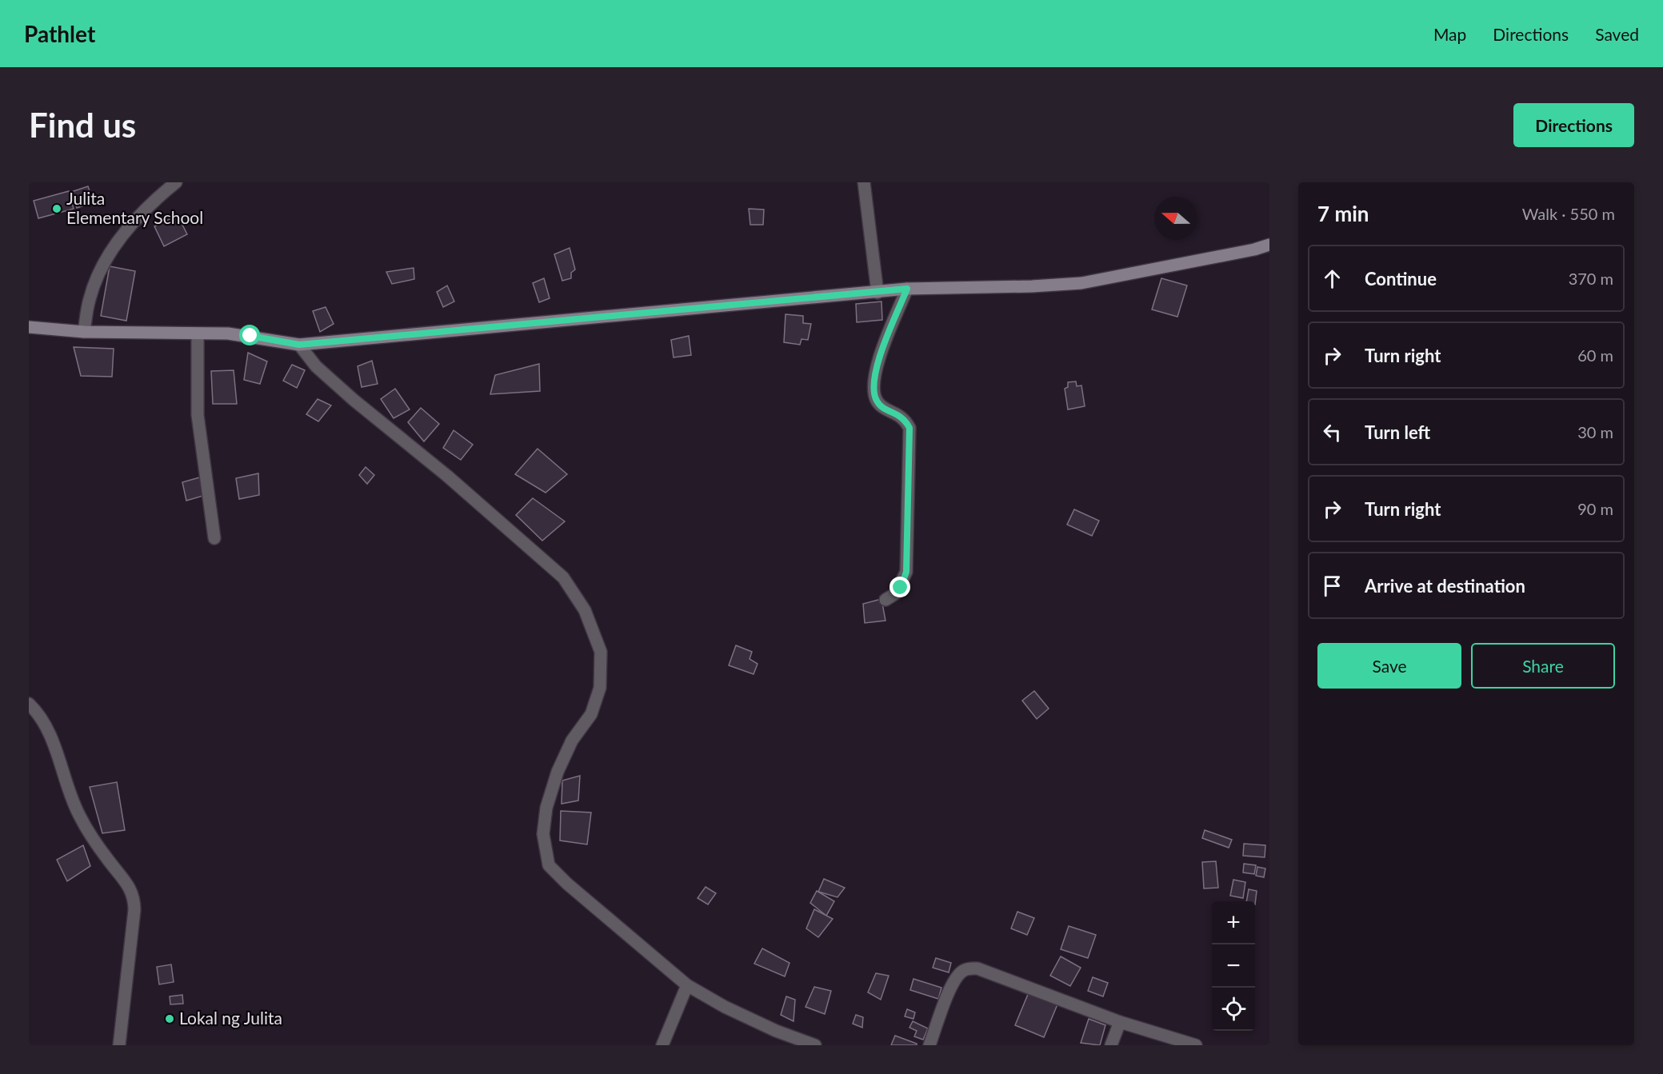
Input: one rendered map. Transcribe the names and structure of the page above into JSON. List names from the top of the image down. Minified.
{"places":["Julita Elementary School","Lokal ng Julita"],"north":"left","page":{"header":"Pathlet","nav":["Map","Directions","Saved"],"buttons":["Directions",["Save","Share"]],"title":"Find us","heading":["7 min","Walk · 550 m"],"list":[["Continue","370 m"],["Turn right","60 m"],["Turn left","30 m"],["Turn right","90 m"],"Arrive at destination"],"map_buttons":["+","−"]}}
